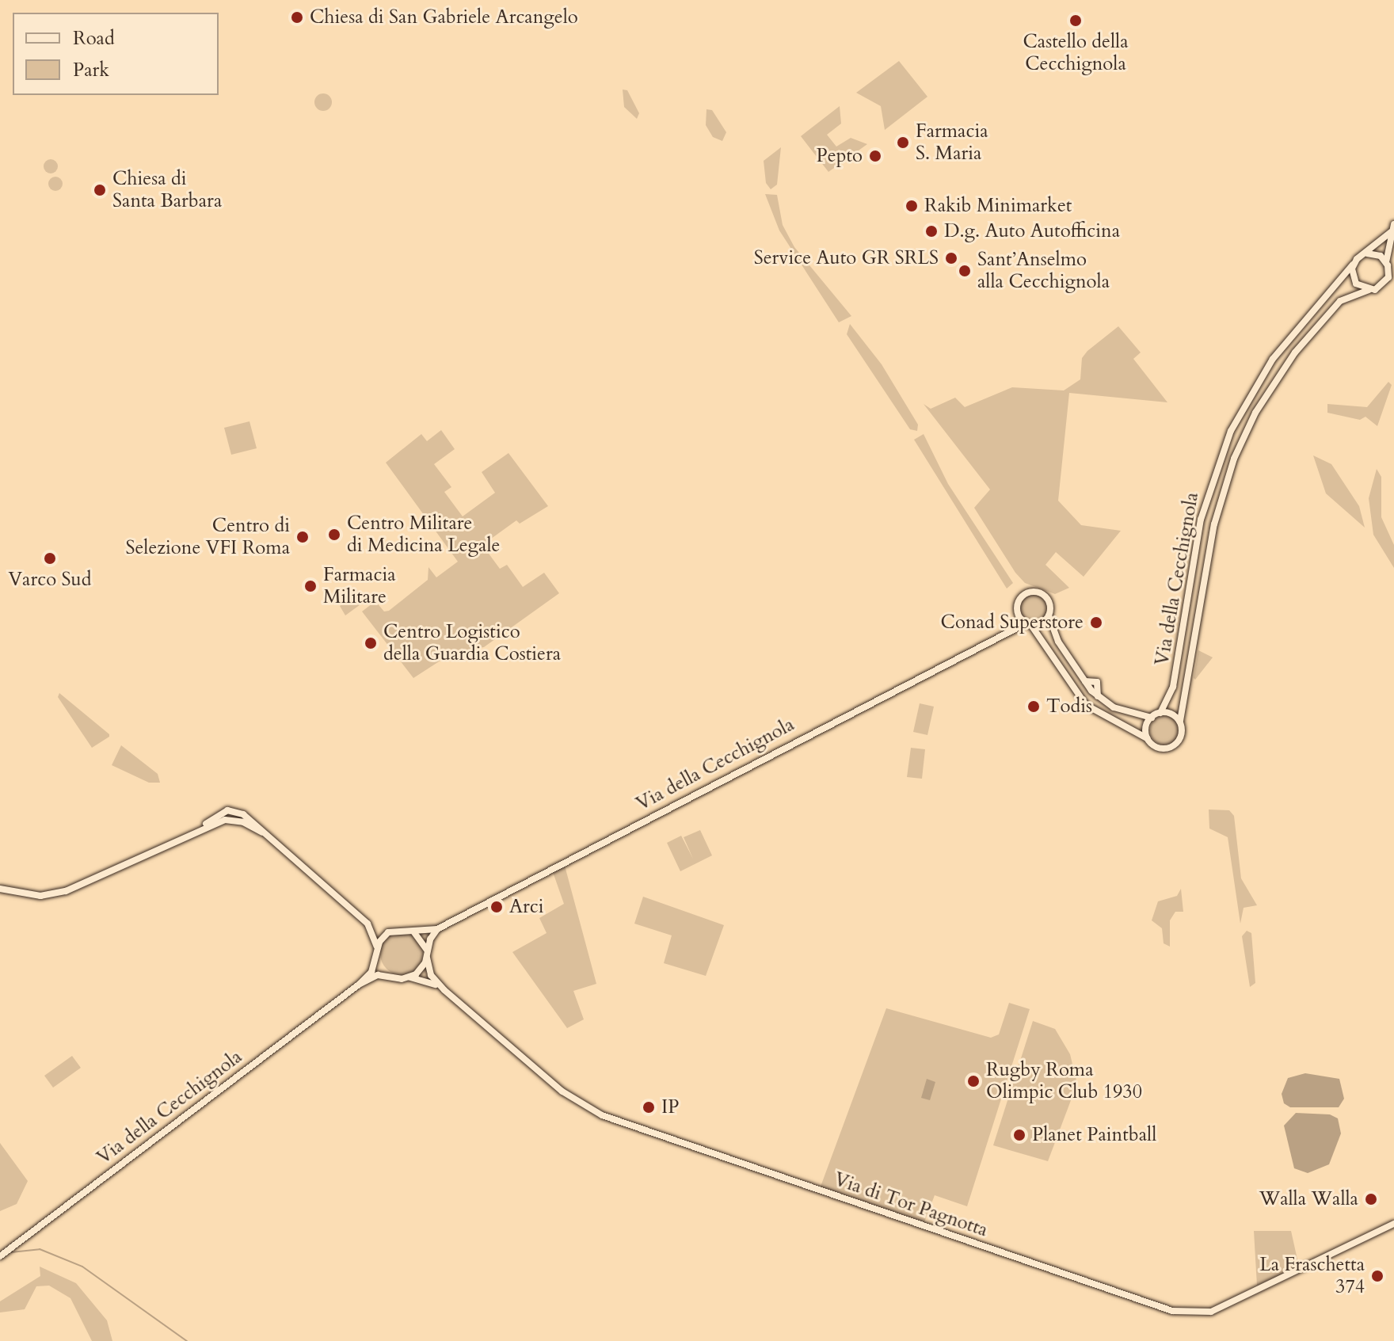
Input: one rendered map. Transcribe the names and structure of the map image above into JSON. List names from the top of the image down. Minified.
{"streets":{"street":["Via della Cecchignola","Via di Tor Pagnotta"]},"crossings":[["Via della Cecchignola","Via di Tor Pagnotta"]],"places":["Chiesa di San Gabriele Arcangelo","Castello della Cecchignola","Farmacia S. Maria","Pepto","Chiesa di Santa Barbara","Rakib Minimarket","D.g. Auto Autofficina","Service Auto GR SRLS","Sant’Anselmo alla Cecchignola","Centro Militare di Medicina Legale","Centro di Selezione VFI Roma","Varco Sud","Farmacia Militare","Conad Superstore","Centro Logistico della Guardia Costiera","Todis","Arci","Rugby Roma Olimpic Club 1930","IP","Planet Paintball","Walla Walla","La Fraschetta 374"],"legend":["Road","Park"]}
